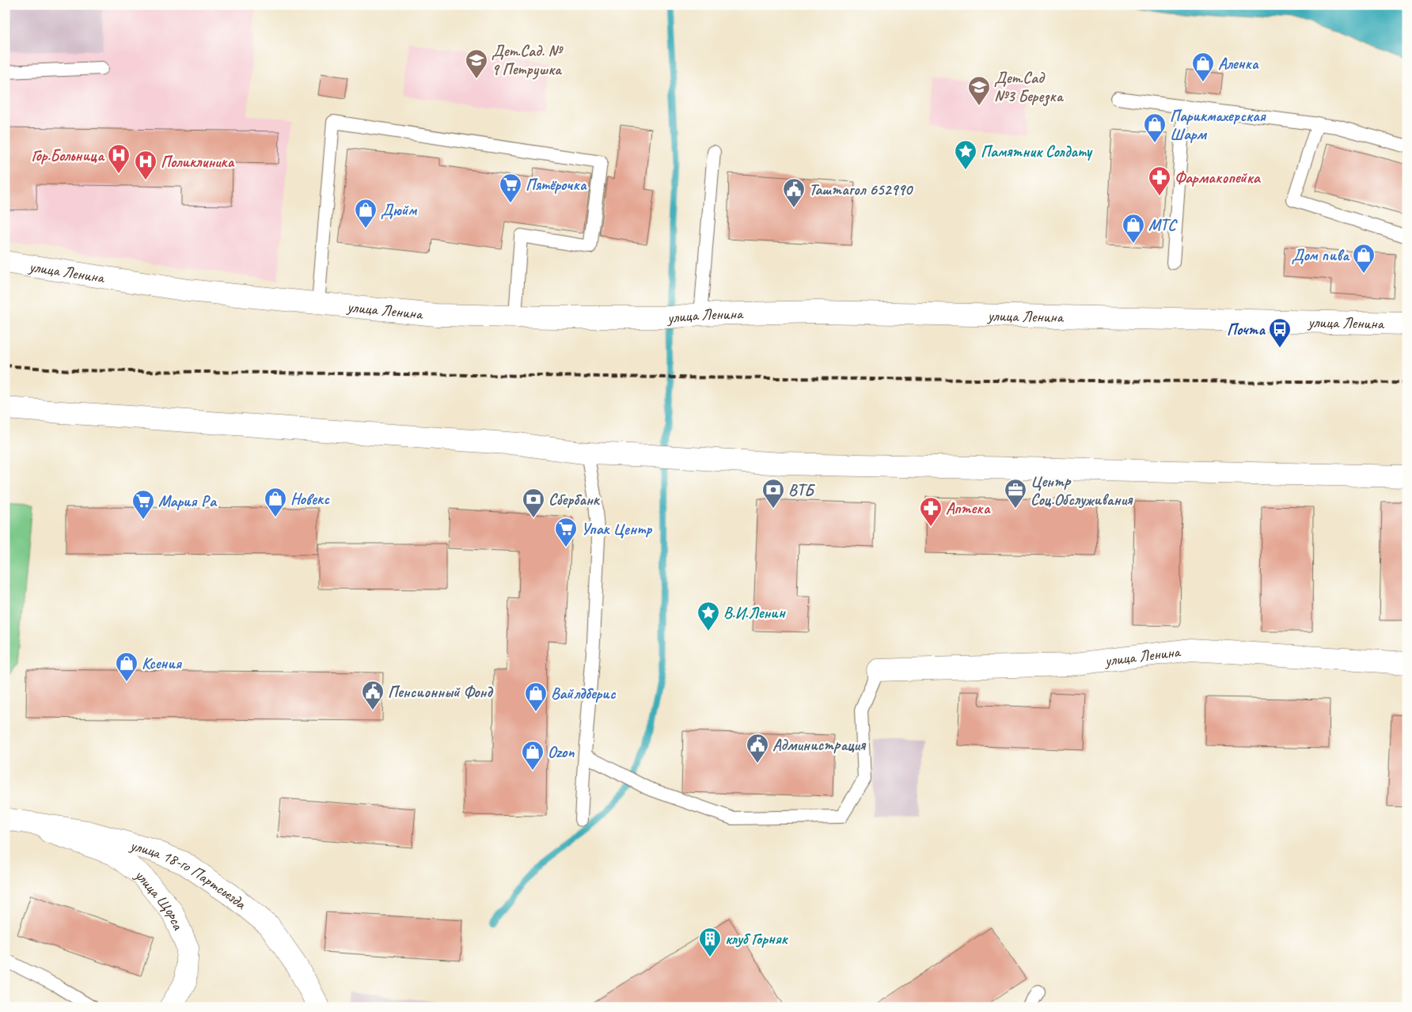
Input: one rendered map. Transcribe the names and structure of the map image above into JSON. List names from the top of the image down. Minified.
{"streets":{"street":["улица Ленина","улица 18-го Партсьезда","улица Щорса"]},"crossings":[["улица 18-го Партсьезда","улица Щорса"]],"places":{"school or university":["Дет.Сад. № 9 Петрушка","Дет.Сад №3 Березка"],"shop":["Аленка","Парикмахерская Шарм","Дюйм","МТС","Дом пива","Новекс","Ксения","Вайлдберис","Ozon"],"place":["Памятник Солдату","В.И.Ленин"],"hospital":["Гор.Больница","Поликлиника"],"pharmacy":["Фармакопейка","Аптека"],"supermarket":["Пятёрочка","Мария Ра","Упак Центр"],"public building":["Таштагол 652990","Пенсионный Фонд","Администрация"],"bus stop":["Почта"],"bank":["ВТБ","Сбербанк"],"office":["Центр Соц.Обслуживания"],"building":["клуб Горняк"]}}
